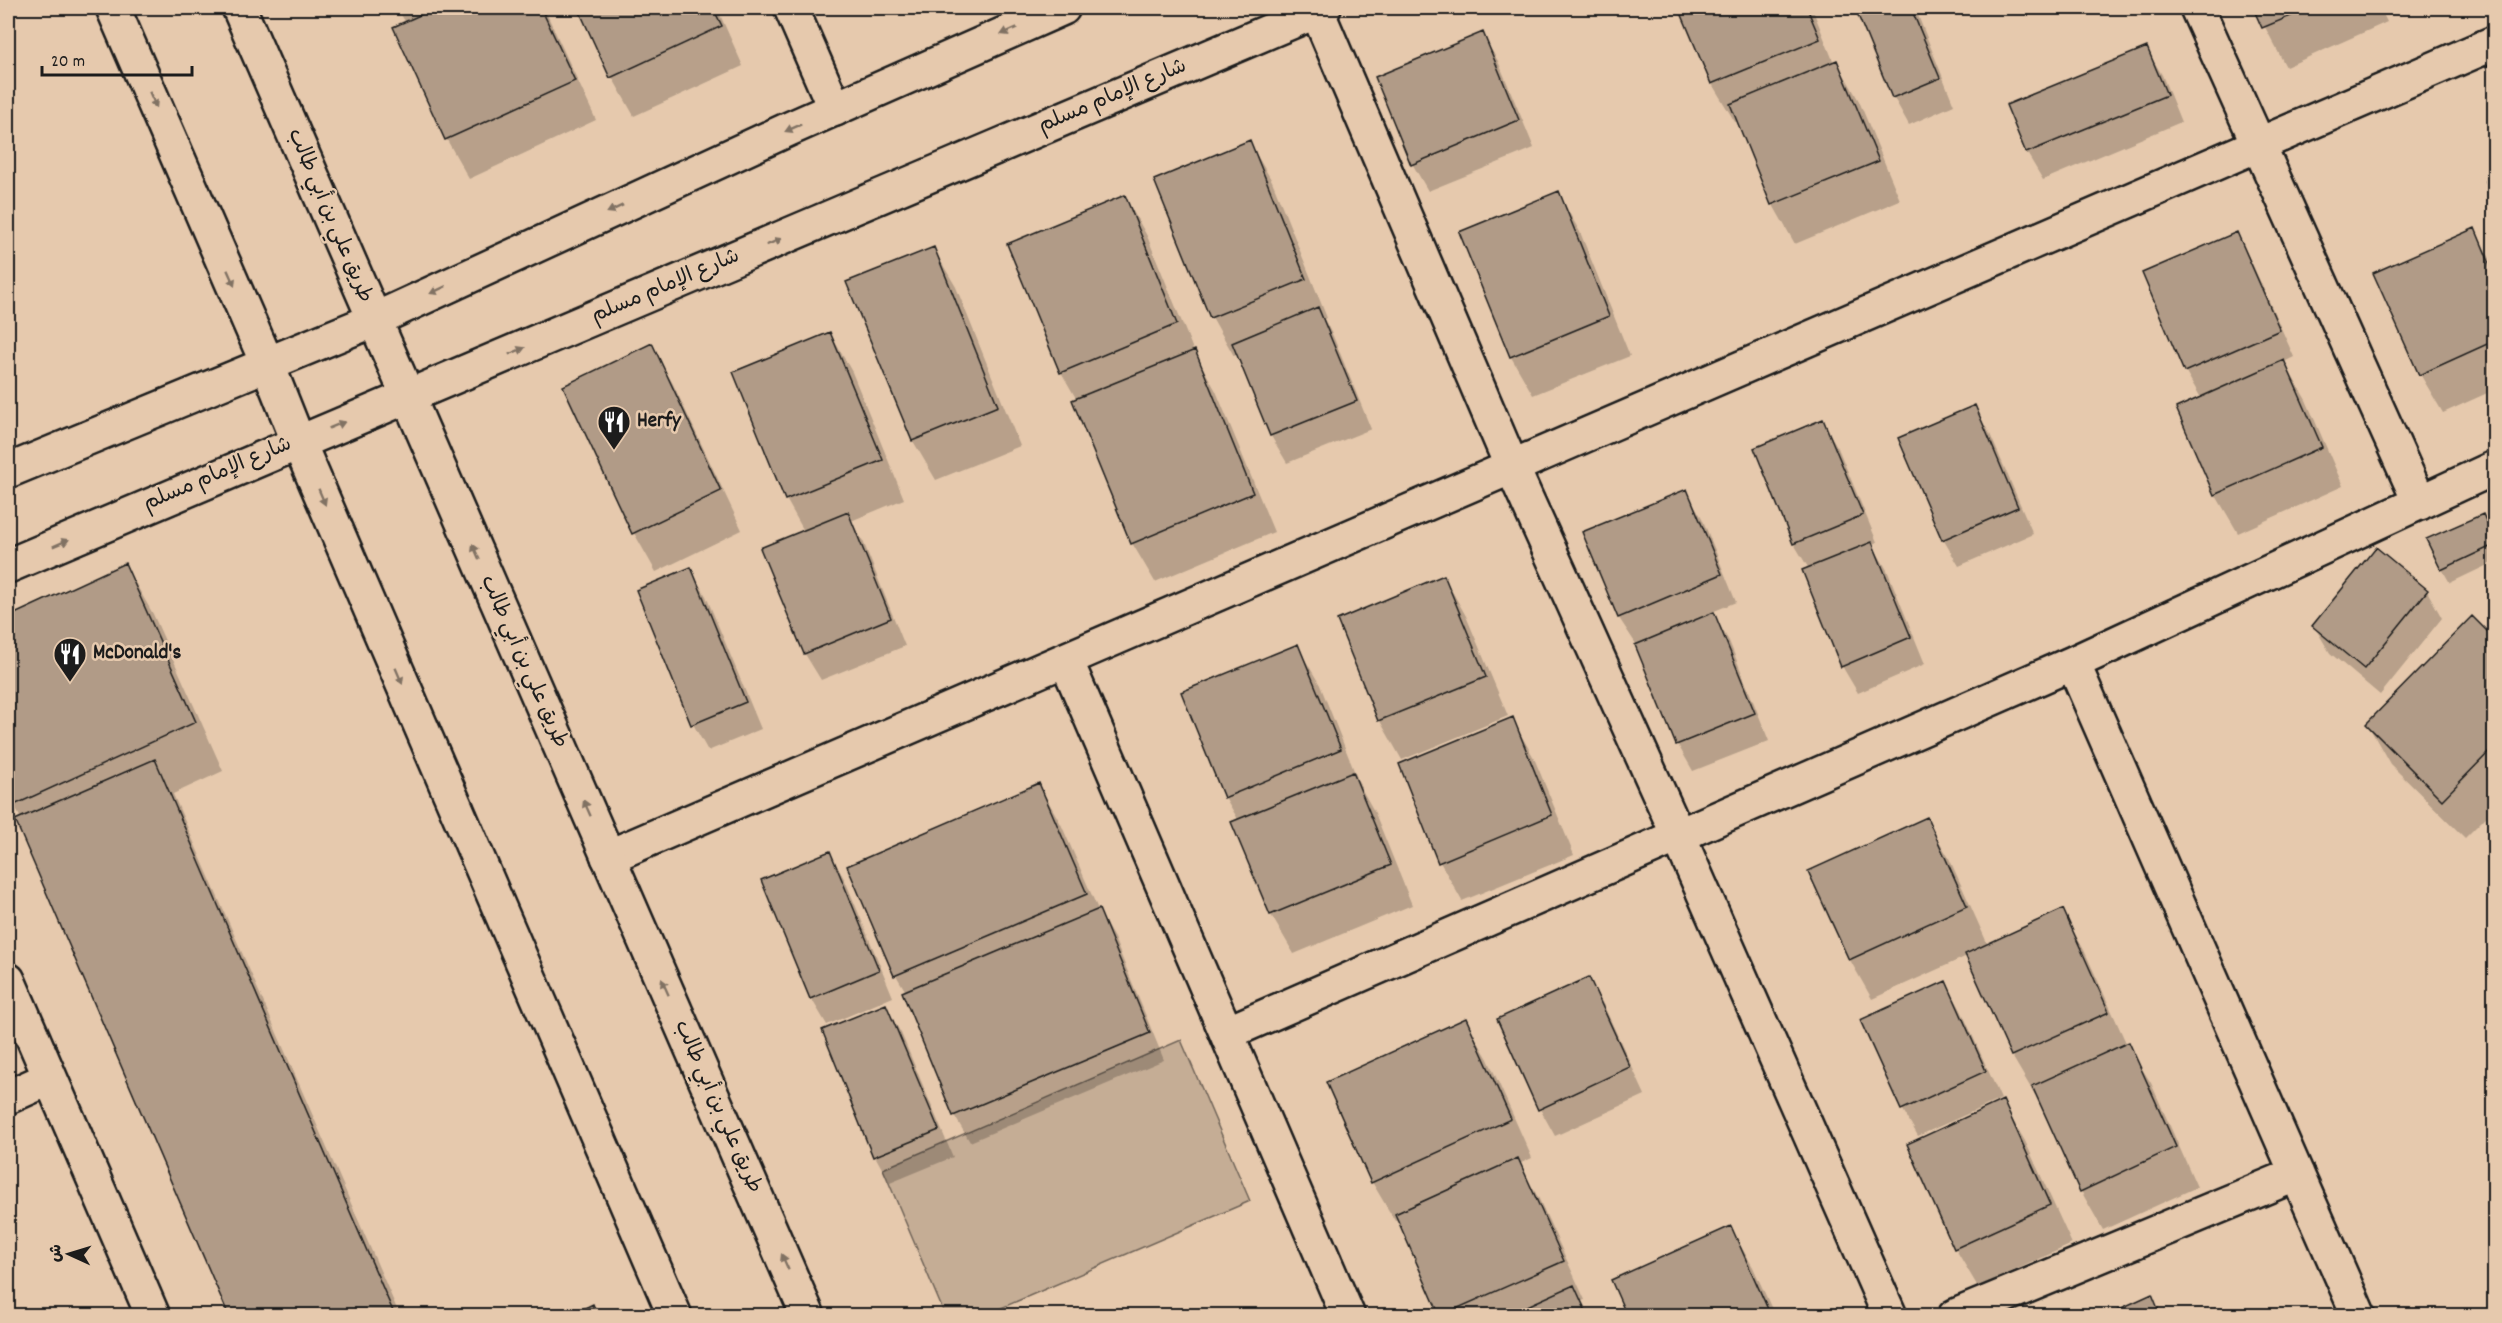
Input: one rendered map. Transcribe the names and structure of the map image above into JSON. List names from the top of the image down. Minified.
{"streets":{"street":["شارع الإمام مسلم","طريق علي بن أبي طالب"]},"crossings":[["شارع الإمام مسلم","طريق علي بن أبي طالب"]],"places":{"restaurant":["Herfy","McDonald's"]},"scale_bar":"20 m","north":"left"}
